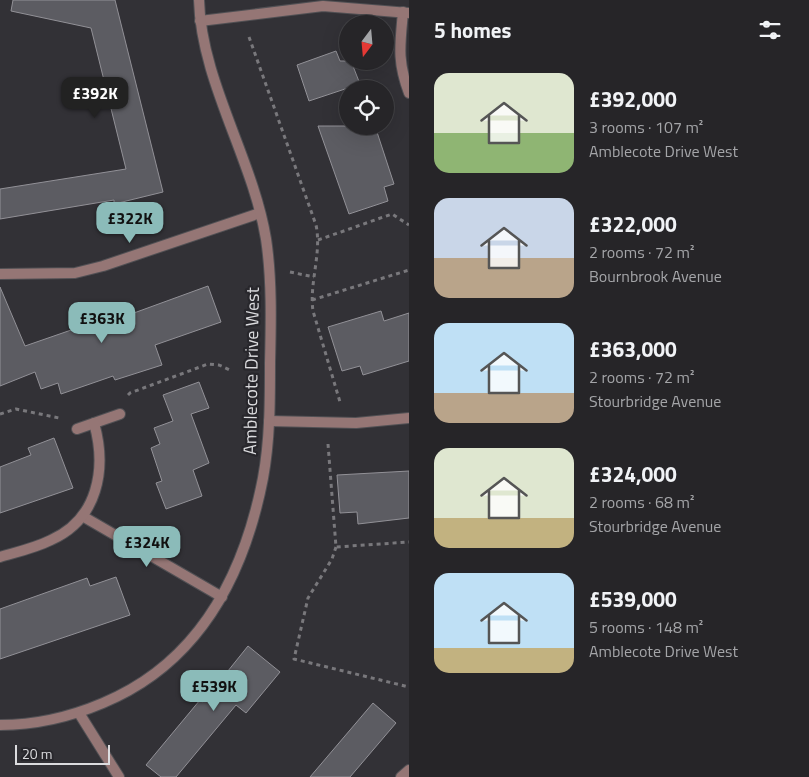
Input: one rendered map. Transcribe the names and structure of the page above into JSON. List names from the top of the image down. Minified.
{"streets":{"street":["Amblecote Drive West"]},"scale_bar":"20 m","north":"bottom","page":{"heading":"5 homes","list":[{"name":"£392,000","note":"3 rooms · 107 m² · Amblecote Drive West"},{"name":"£322,000","note":"2 rooms · 72 m² · Bournbrook Avenue"},{"name":"£363,000","note":"2 rooms · 72 m² · Stourbridge Avenue"},{"name":"£324,000","note":"2 rooms · 68 m² · Stourbridge Avenue"},{"name":"£539,000","note":"5 rooms · 148 m² · Amblecote Drive West"}],"price":["£392K","£322K","£363K","£324K","£539K"],"scale":"20 m"}}
